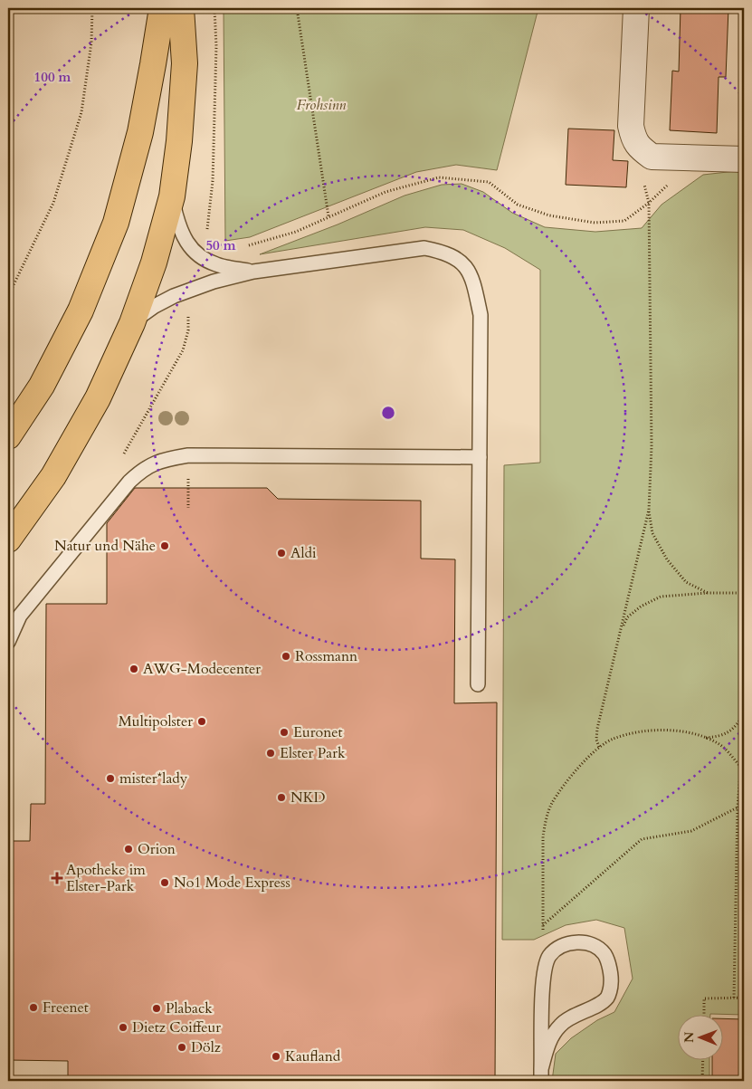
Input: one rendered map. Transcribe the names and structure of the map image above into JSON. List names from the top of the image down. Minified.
{"parks":["Frohsinn"],"places":{"other":["Natur und Nähe","Aldi","Rossmann","AWG-Modecenter","Multipolster","Euronet","Elster Park","mister*lady","NKD","Orion","No1 Mode Express","Freenet","Plaback","Dietz Coiffeur","Dölz","Kaufland"],"health":["Apotheke im Elster-Park"]},"north":"left","rings":["100 m","50 m"]}
